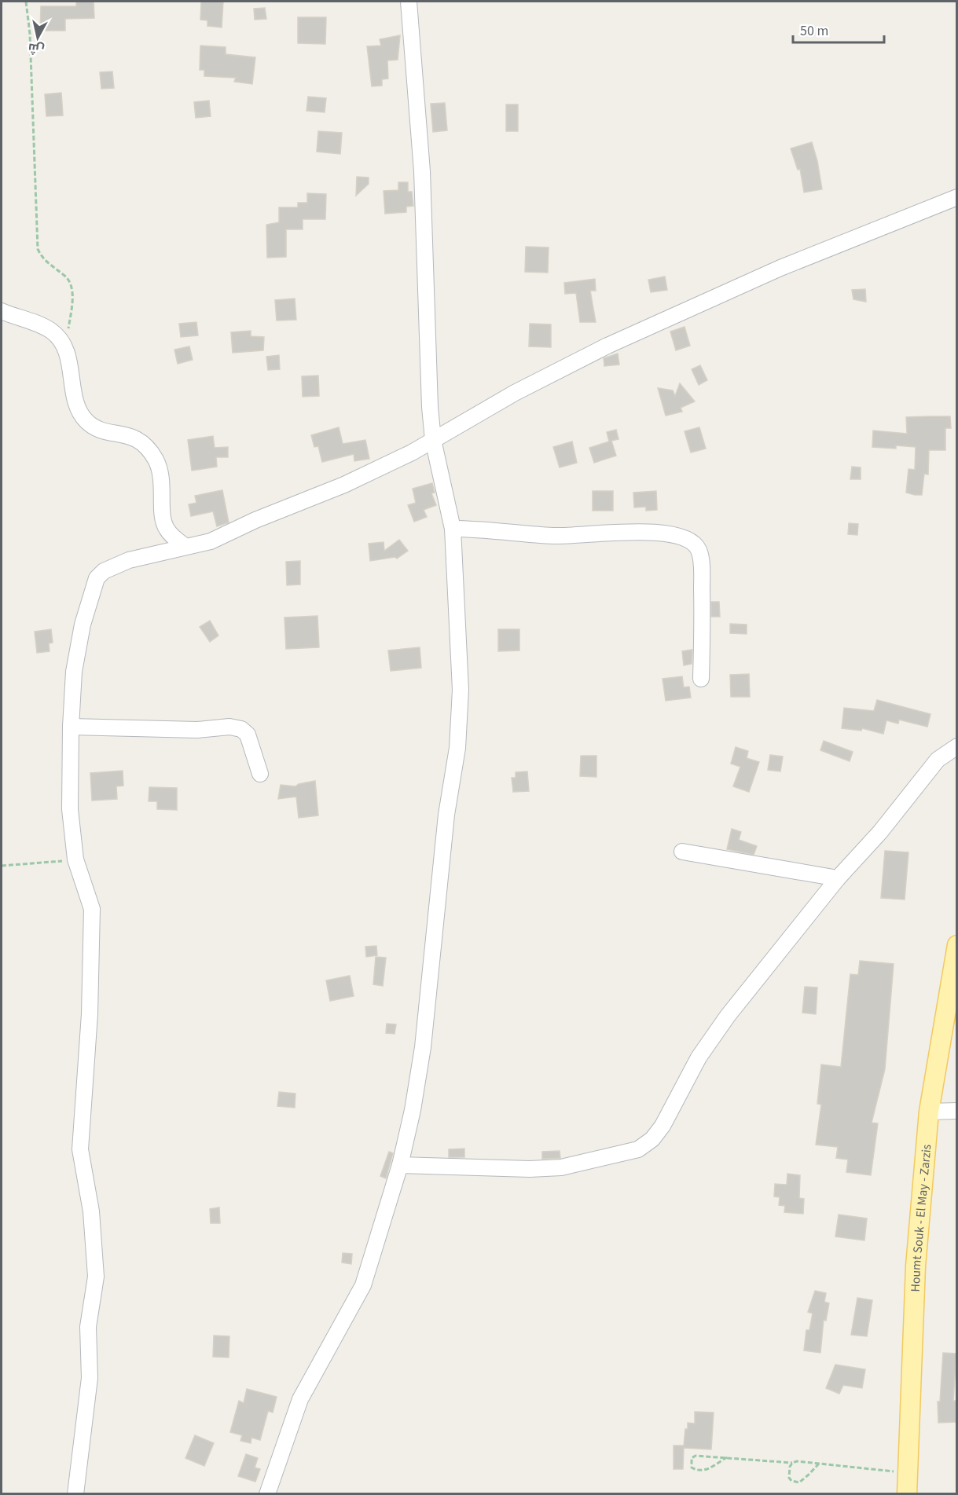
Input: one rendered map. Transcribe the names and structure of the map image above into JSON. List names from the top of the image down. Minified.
{"streets":{"main road":["Houmt Souk - El May - Zarzis"]},"scale_bar":"50 m","north":"bottom"}
